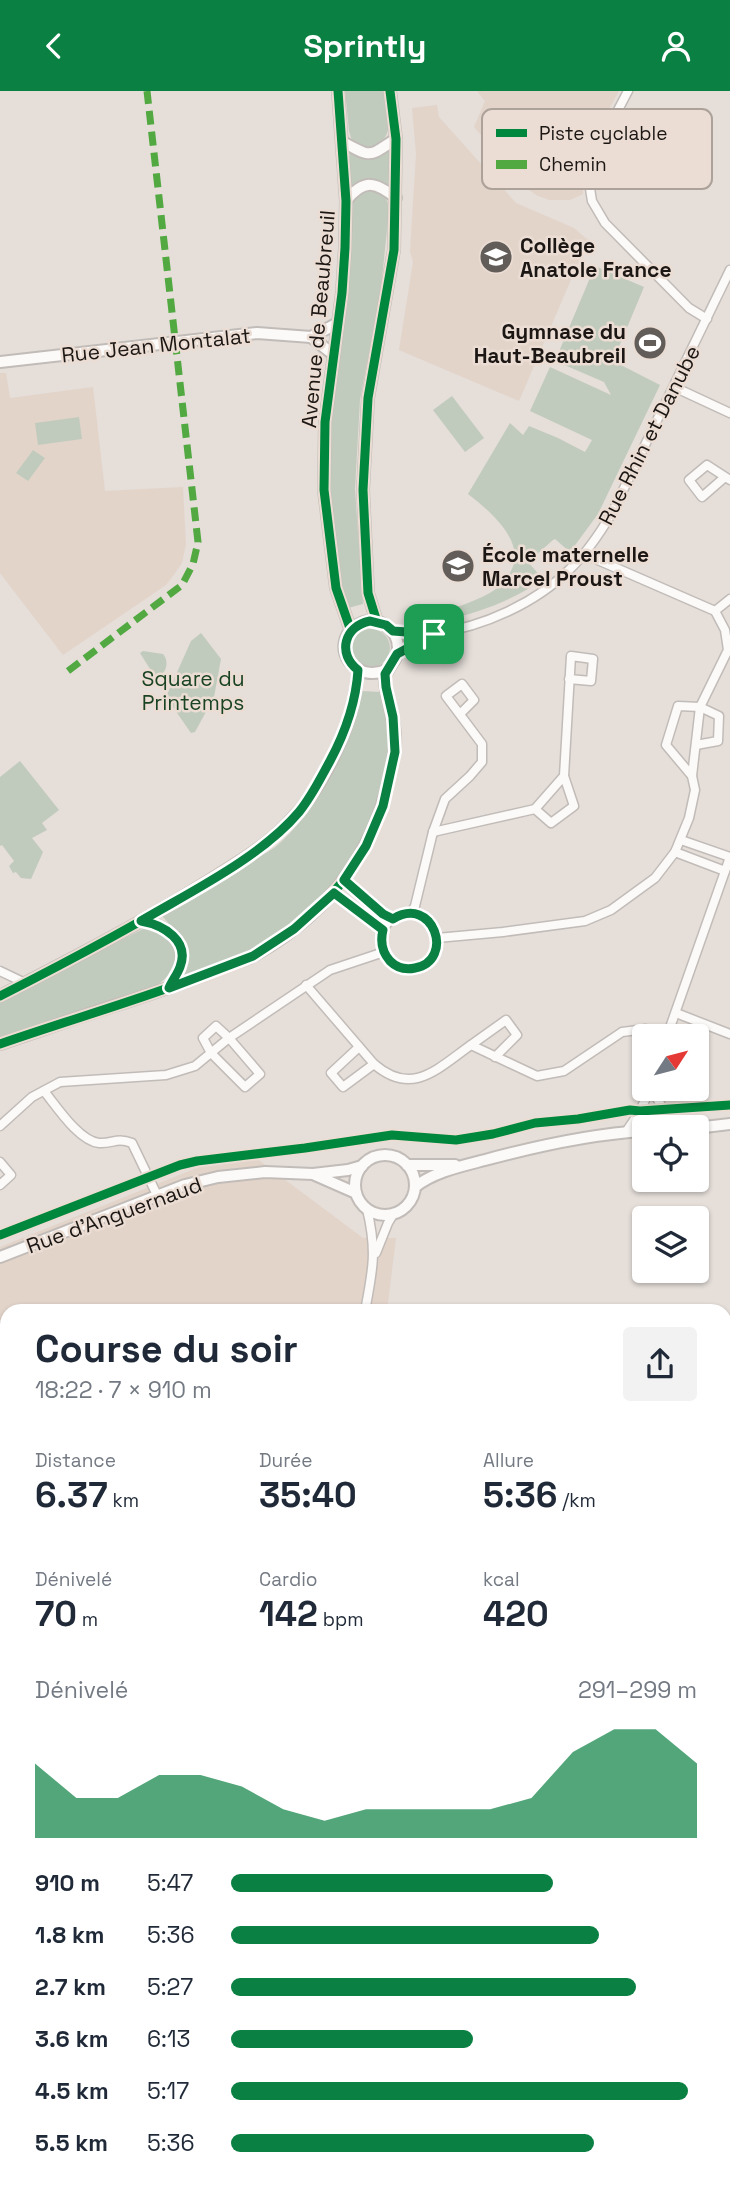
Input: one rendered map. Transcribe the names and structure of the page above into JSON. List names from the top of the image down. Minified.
{"streets":{"main road":["Avenue de Beaubreuil","Rue Jean Montalat","Rue d'Anguernaud"],"street":["Rue Rhin et Danube"]},"crossings":[["Avenue de Beaubreuil","Rue Rhin et Danube"]],"parks":["Square du Printemps"],"places":{"school or university":["Collège Anatole France","École maternelle Marcel Proust"],"sports":["Gymnase du Haut-Beaubreil"]},"legend":["Piste cyclable","Chemin"],"north":"top right","page":{"header":"Sprintly","heading":["Course du soir","18:22 · 7 × 910 m"],"stats":[["Distance","6.37 km"],["Durée","35:40"],["Allure","5:36 /km"],["Dénivelé","70 m"],["Cardio","142 bpm"],["kcal","420"]],"chart":["Dénivelé","291–299 m"],"list":[{"name":"910 m","note":"5:47"},{"name":"1.8 km","note":"5:36"},{"name":"2.7 km","note":"5:27"},{"name":"3.6 km","note":"6:13"},{"name":"4.5 km","note":"5:17"},{"name":"5.5 km","note":"5:36"}]}}
